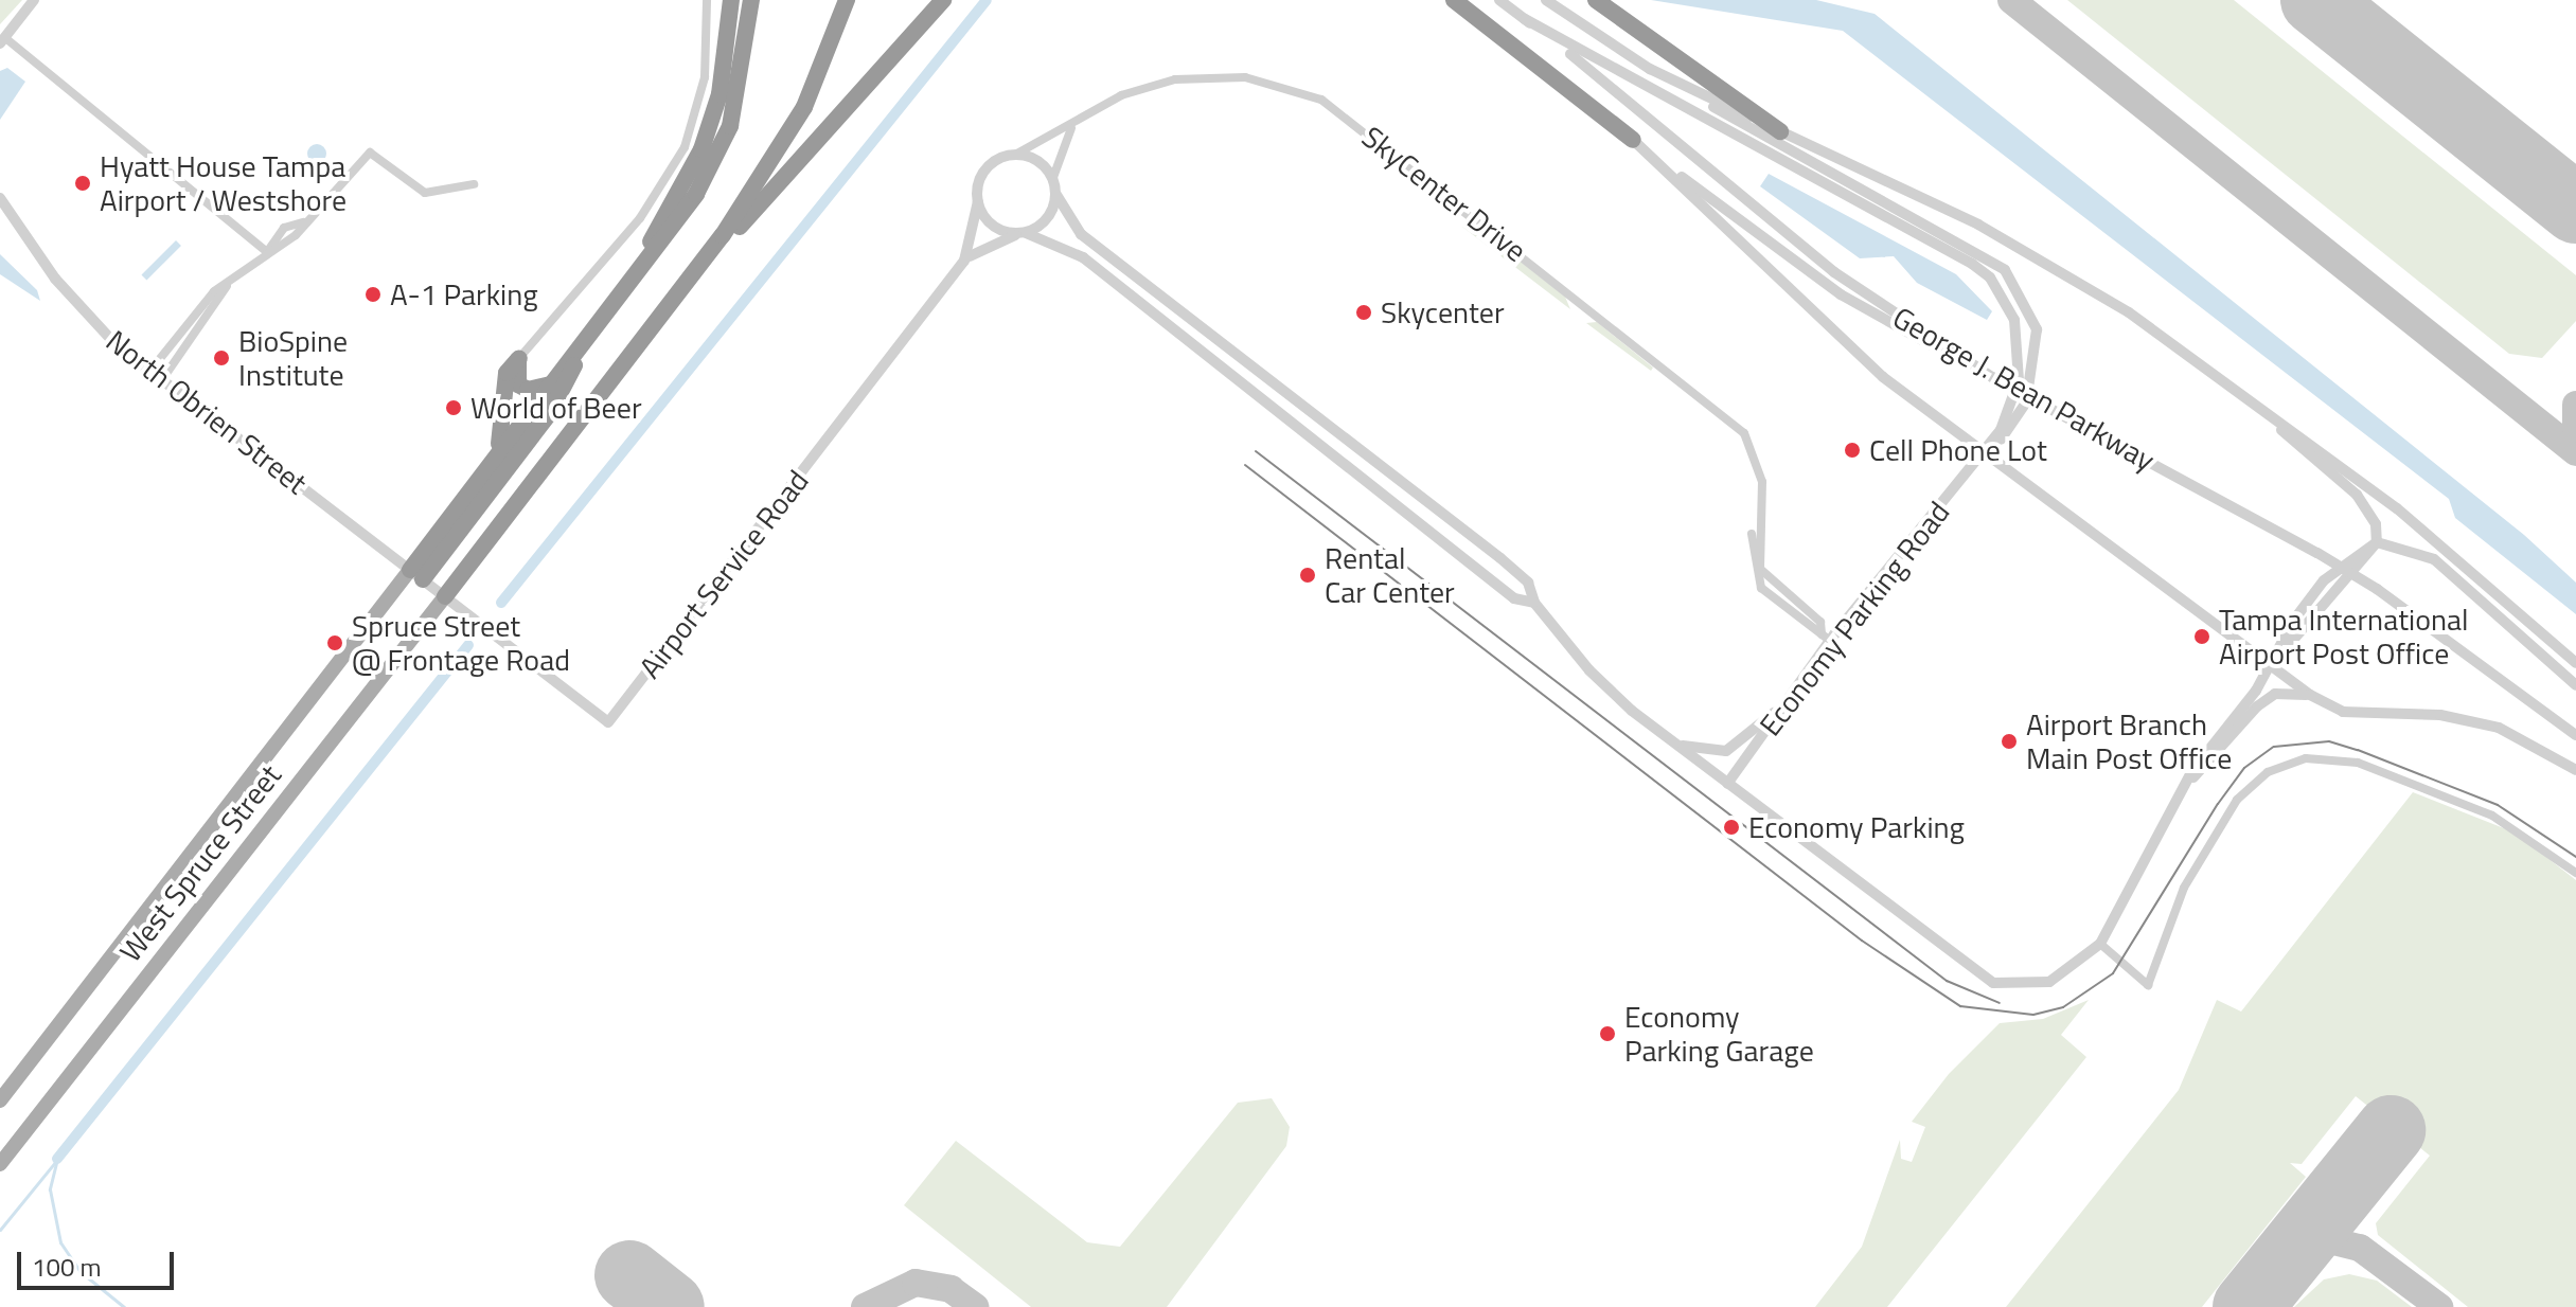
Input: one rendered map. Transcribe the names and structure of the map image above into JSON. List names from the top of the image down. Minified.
{"streets":{"main road":["West Spruce Street"],"street":["SkyCenter Drive","George J. Bean Parkway","North Obrien Street","Airport Service Road","Economy Parking Road"]},"crossings":[["SkyCenter Drive","Airport Service Road"],["SkyCenter Drive","Economy Parking Road"],["North Obrien Street","Airport Service Road"],["North Obrien Street","West Spruce Street"],["Airport Service Road","West Spruce Street"]],"places":["Hyatt House Tampa Airport / Westshore","A-1 Parking","Skycenter","BioSpine Institute","World of Beer","Cell Phone Lot","Rental Car Center","Tampa International Airport Post Office","Spruce Street @ Frontage Road","Airport Branch Main Post Office","Economy Parking","Economy Parking Garage"],"scale_bar":"100 m"}
